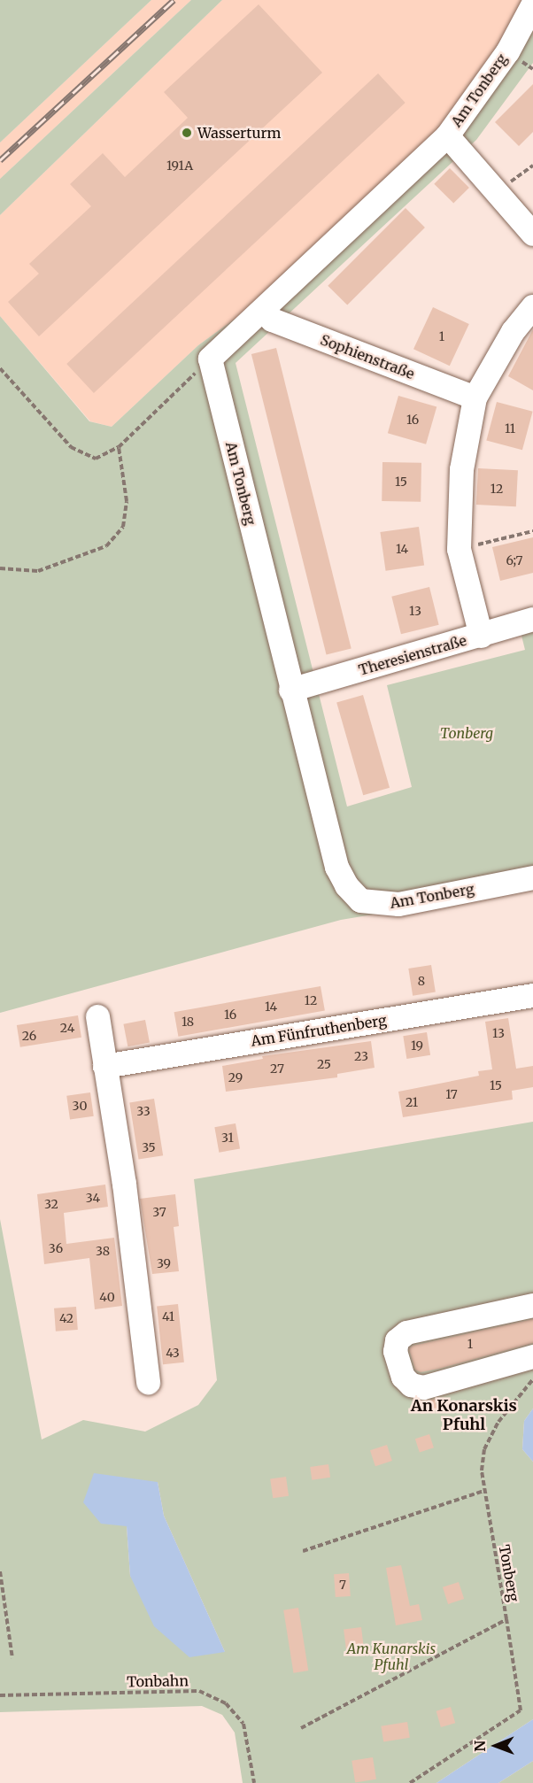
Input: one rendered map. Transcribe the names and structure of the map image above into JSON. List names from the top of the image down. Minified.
{"streets":{"street":["Am Tonberg","Sophienstraße","Theresienstraße","Am Fünfruthenberg"],"path":["Tonberg","Tonbahn"]},"crossings":[["Am Tonberg","Sophienstraße"],["Am Tonberg","Theresienstraße"]],"districts":["An Konarskis Pfuhl"],"parks":["Tonberg","Am Kunarskis Pfuhl"],"places":["Wasserturm"],"house_numbers":["191A","1","16","11","15","12","14","6;7","13","8","12","14","16","18","24","13","26","19","23","25","27","29","15","17","21","30","33","31","35","34","32","37","36","38","39","40","41","42","1","43","7"],"north":"left"}
